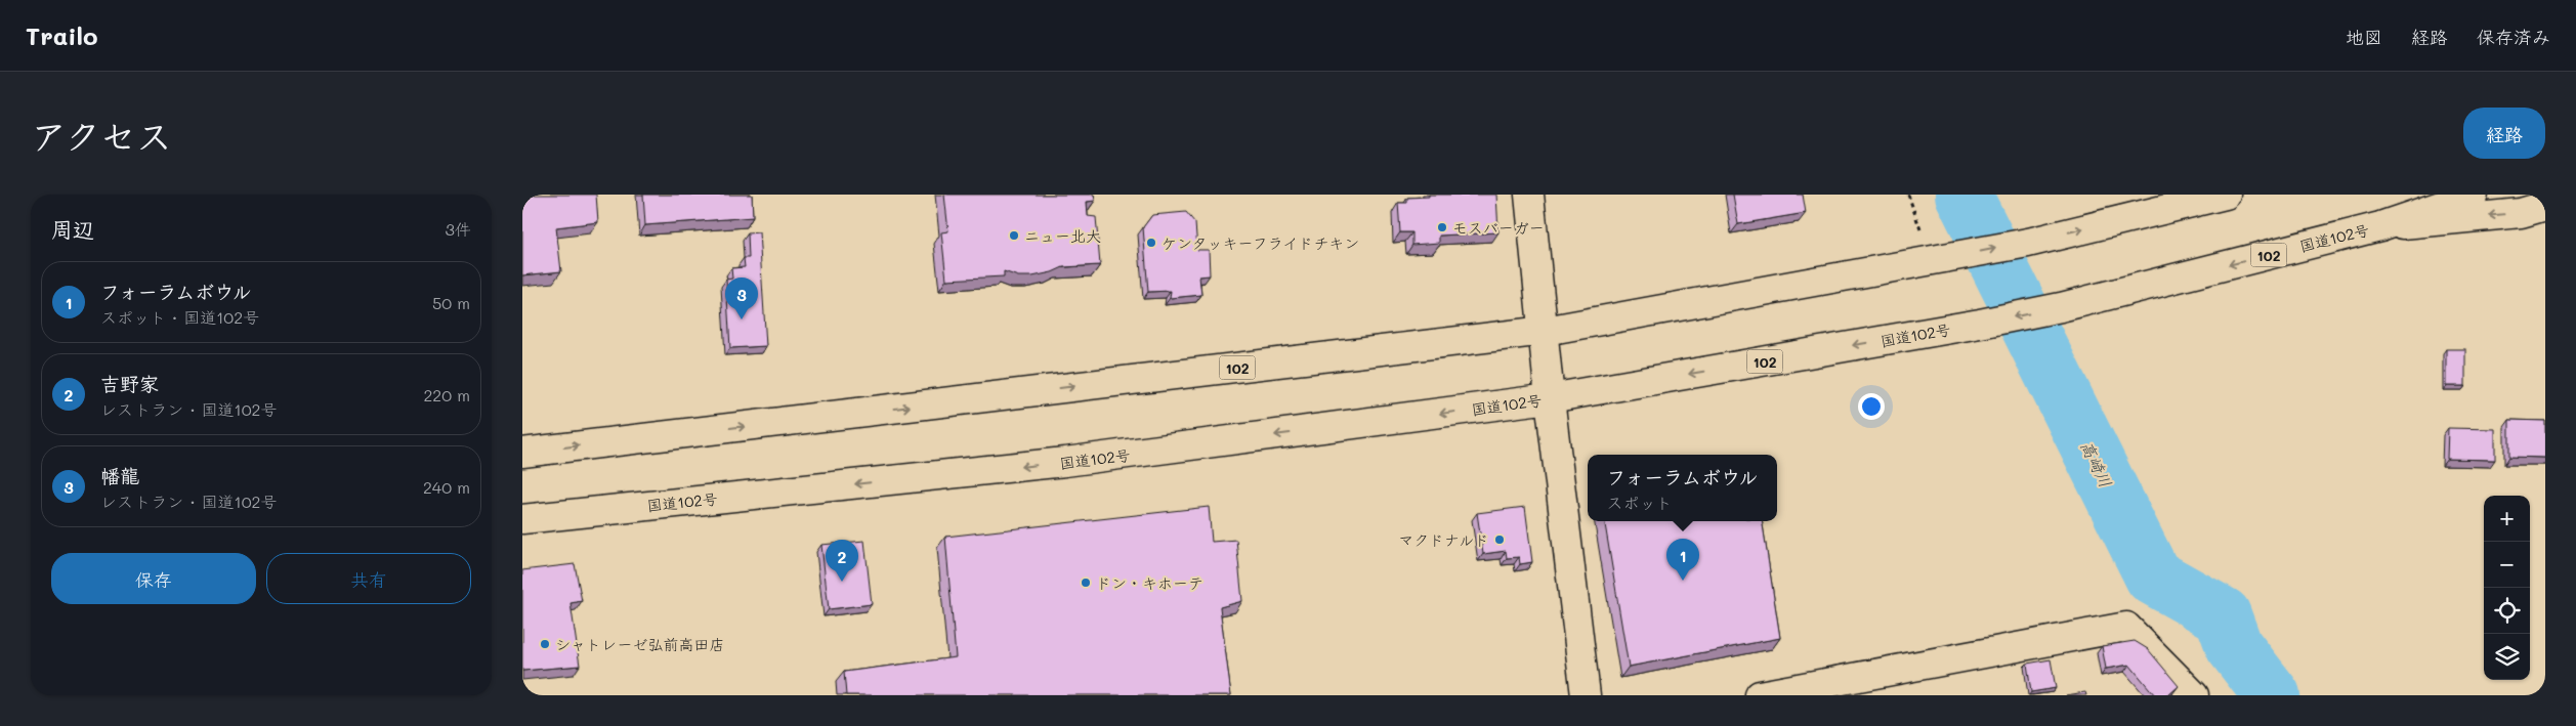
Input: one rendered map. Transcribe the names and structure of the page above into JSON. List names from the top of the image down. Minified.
{"streets":{"main road":["国道102号","102"]},"water":["高崎川"],"places":["モスバーガー","ニュー北大","ケンタッキーフライドチキン","マクドナルド","ドン・キホーテ","シャトレーゼ弘前高田店"],"page":{"header":"Trailo","nav":["地図","経路","保存済み"],"title":"アクセス","buttons":["経路",["保存","共有"]],"heading":["周辺","3件"],"list":[{"mark":"1","name":"フォーラムボウル","note":"スポット · 国道102号","value":"50 m"},{"mark":"2","name":"吉野家","note":"レストラン · 国道102号","value":"220 m"},{"mark":"3","name":"幡龍","note":"レストラン · 国道102号","value":"240 m"}],"pins":["3","1","2"],"popup":["フォーラムボウル","スポット"],"map_buttons":["+","−"]}}
